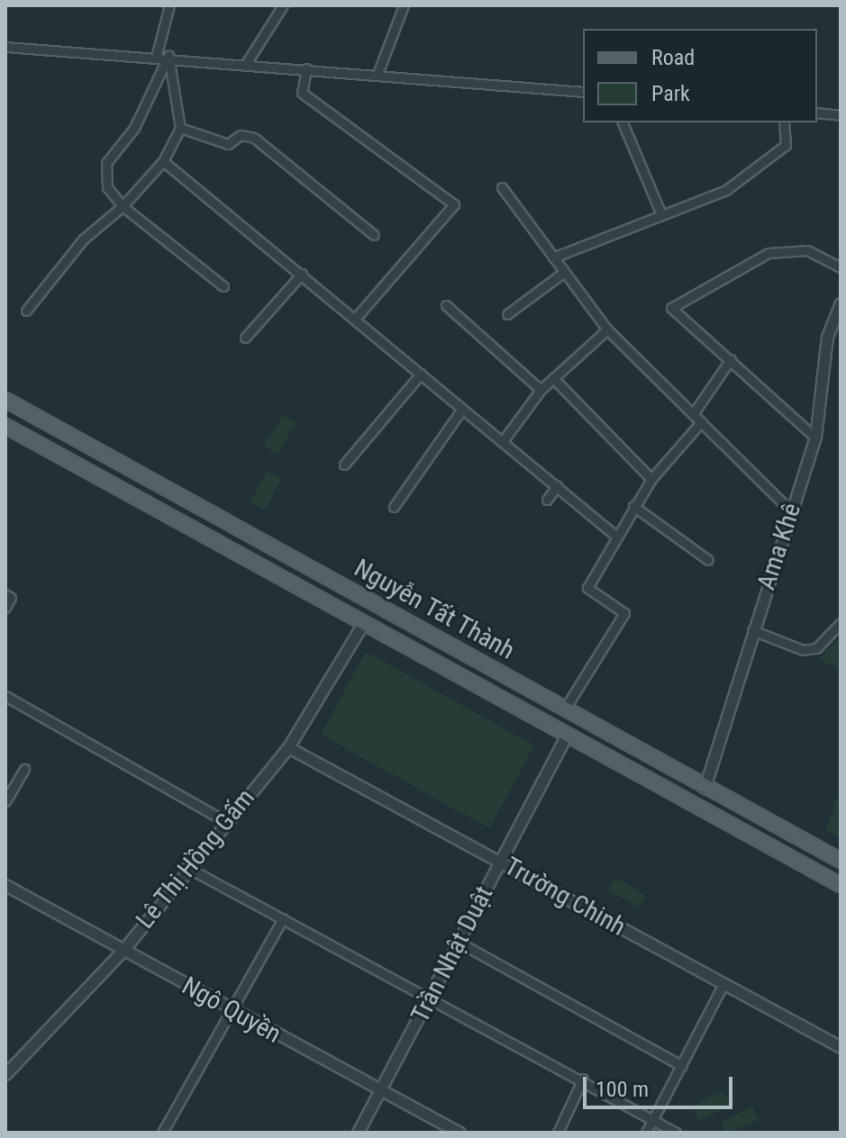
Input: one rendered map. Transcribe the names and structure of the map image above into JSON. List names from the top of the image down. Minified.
{"streets":{"main road":["Nguyễn Tất Thành"],"street":["Ama Khê","Lê Thị Hồng Gấm","Trường Chinh","Trần Nhật Duật","Ngô Quyền"]},"crossings":[["Ama Khê","Nguyễn Tất Thành"],["Nguyễn Tất Thành","Lê Thị Hồng Gấm"],["Nguyễn Tất Thành","Trần Nhật Duật"],["Lê Thị Hồng Gấm","Trường Chinh"],["Lê Thị Hồng Gấm","Ngô Quyền"],["Trường Chinh","Trần Nhật Duật"],["Trần Nhật Duật","Ngô Quyền"]],"legend":["Road","Park"],"scale_bar":"100 m"}
